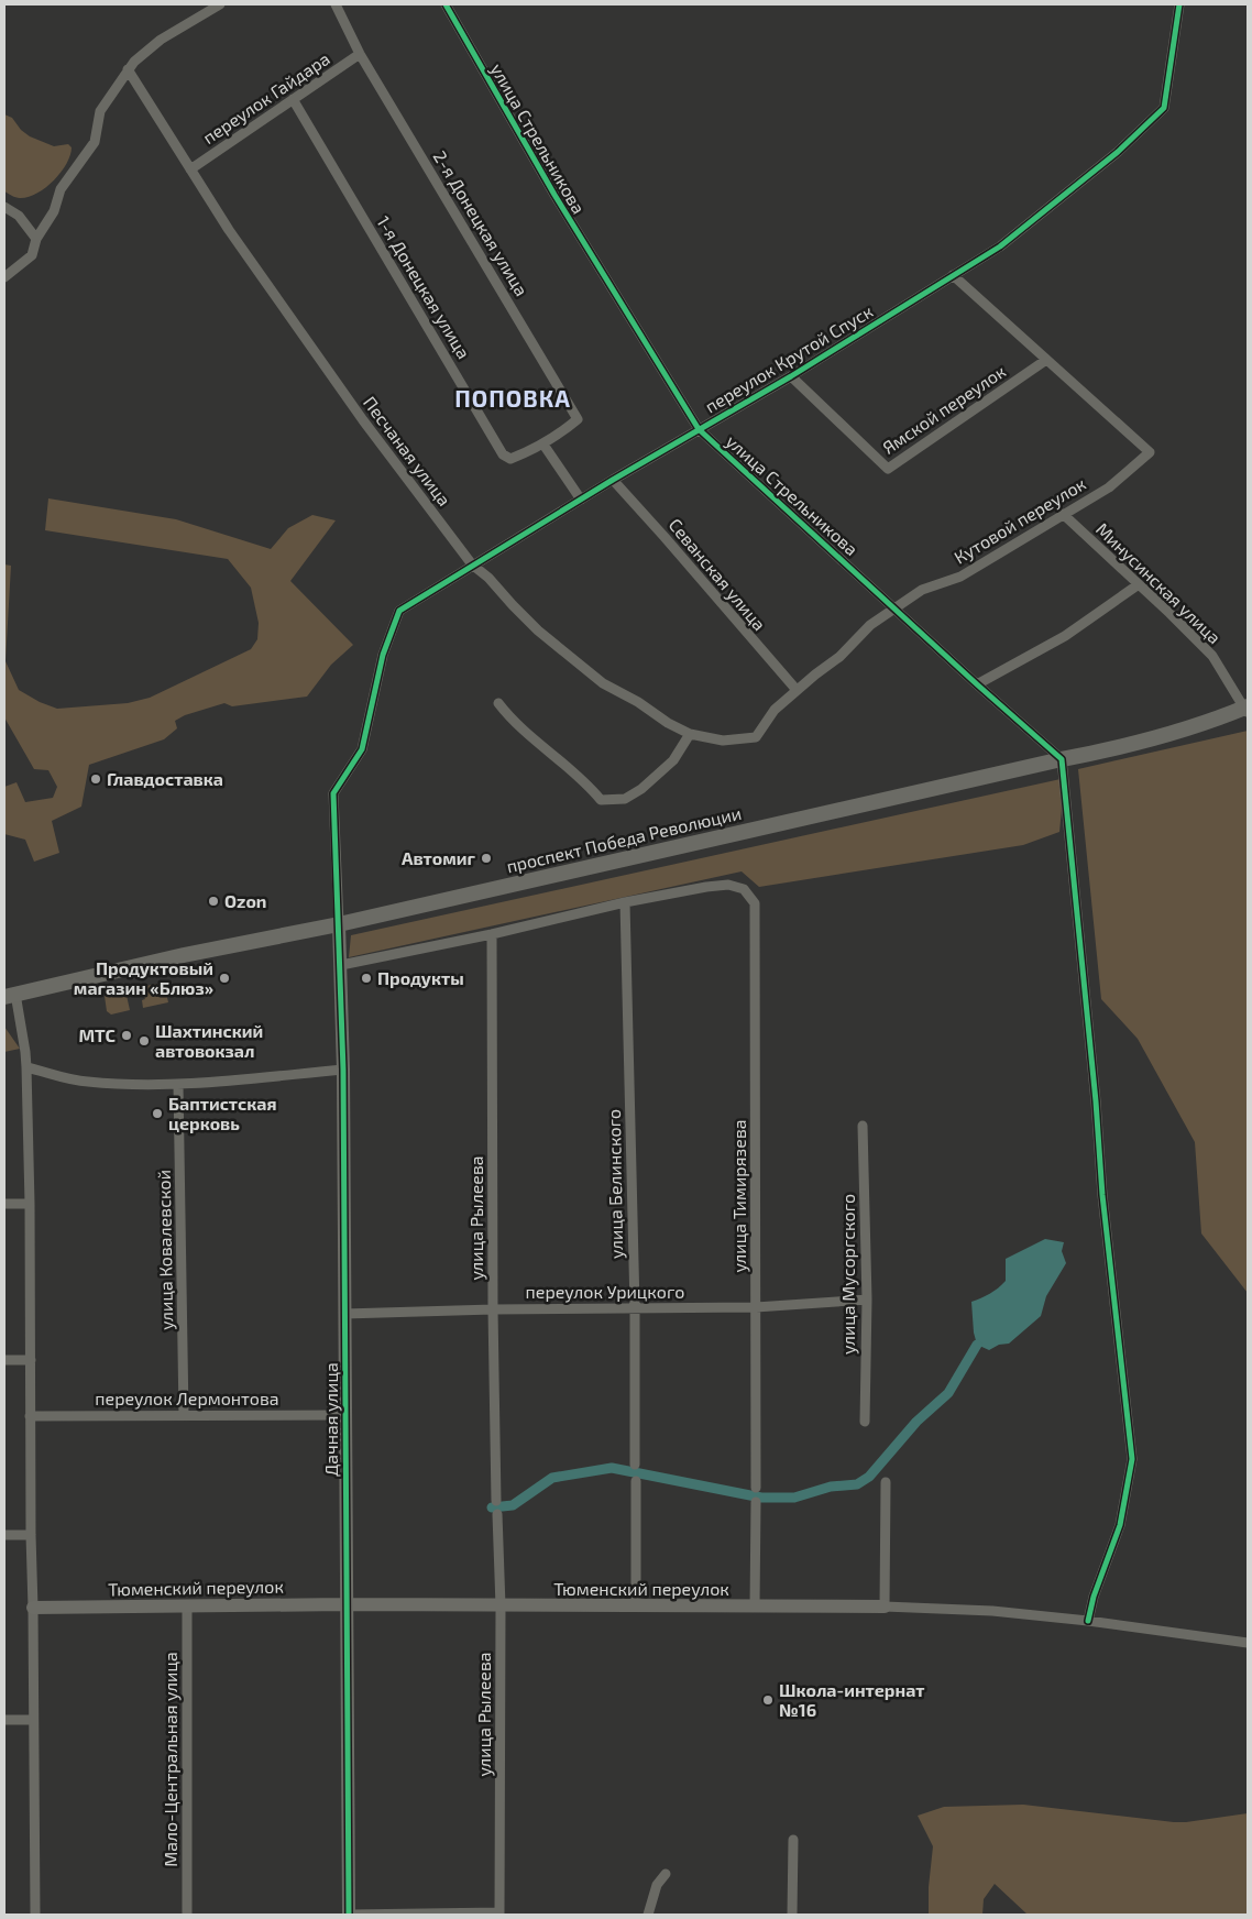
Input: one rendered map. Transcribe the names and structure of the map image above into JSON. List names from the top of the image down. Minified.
{"streets":{"main road":["проспект Победа Революции"],"street":["переулок Гайдара","улица Стрельникова","2-я Донецкая улица","1-я Донецкая улица","переулок Крутой Спуск","Ямской переулок","Песчаная улица","Кутовой переулок","Севанская улица","Минусинская улица","улица Белинского","улица Тимирязева","улица Рылеева","улица Ковалевской","улица Мусоргского","переулок Урицкого","переулок Лермонтова","Дачная улица","Тюменский переулок","Мало-Центральная улица"]},"crossings":[["переулок Гайдара","2-я Донецкая улица"],["переулок Гайдара","1-я Донецкая улица"],["переулок Гайдара","Песчаная улица"],["улица Стрельникова","переулок Крутой Спуск"],["улица Стрельникова","Кутовой переулок"],["улица Стрельникова","проспект Победа Революции"],["2-я Донецкая улица","1-я Донецкая улица"],["переулок Крутой Спуск","Ямской переулок"],["переулок Крутой Спуск","Песчаная улица"],["переулок Крутой Спуск","Севанская улица"],["переулок Крутой Спуск","проспект Победа Революции"],["переулок Крутой Спуск","Дачная улица"],["Ямской переулок","Кутовой переулок"],["Песчаная улица","Кутовой переулок"],["Кутовой переулок","Севанская улица"],["Кутовой переулок","Минусинская улица"],["Минусинская улица","проспект Победа Революции"],["проспект Победа Революции","Дачная улица"],["улица Белинского","улица Тимирязева"],["улица Белинского","переулок Урицкого"],["улица Тимирязева","переулок Урицкого"],["улица Рылеева","переулок Урицкого"],["улица Рылеева","Тюменский переулок"],["улица Ковалевской","переулок Лермонтова"],["улица Мусоргского","переулок Урицкого"],["переулок Урицкого","Дачная улица"],["переулок Лермонтова","Дачная улица"],["Дачная улица","Тюменский переулок"],["Тюменский переулок","Мало-Центральная улица"]],"districts":["ПОПОВКА"],"places":["Главдоставка","Автомиг","Ozon","Продуктовый магазин «Блюз»","Продукты","МТС","Шахтинский автовокзал","Баптистская церковь","Школа-интернат №16"]}
